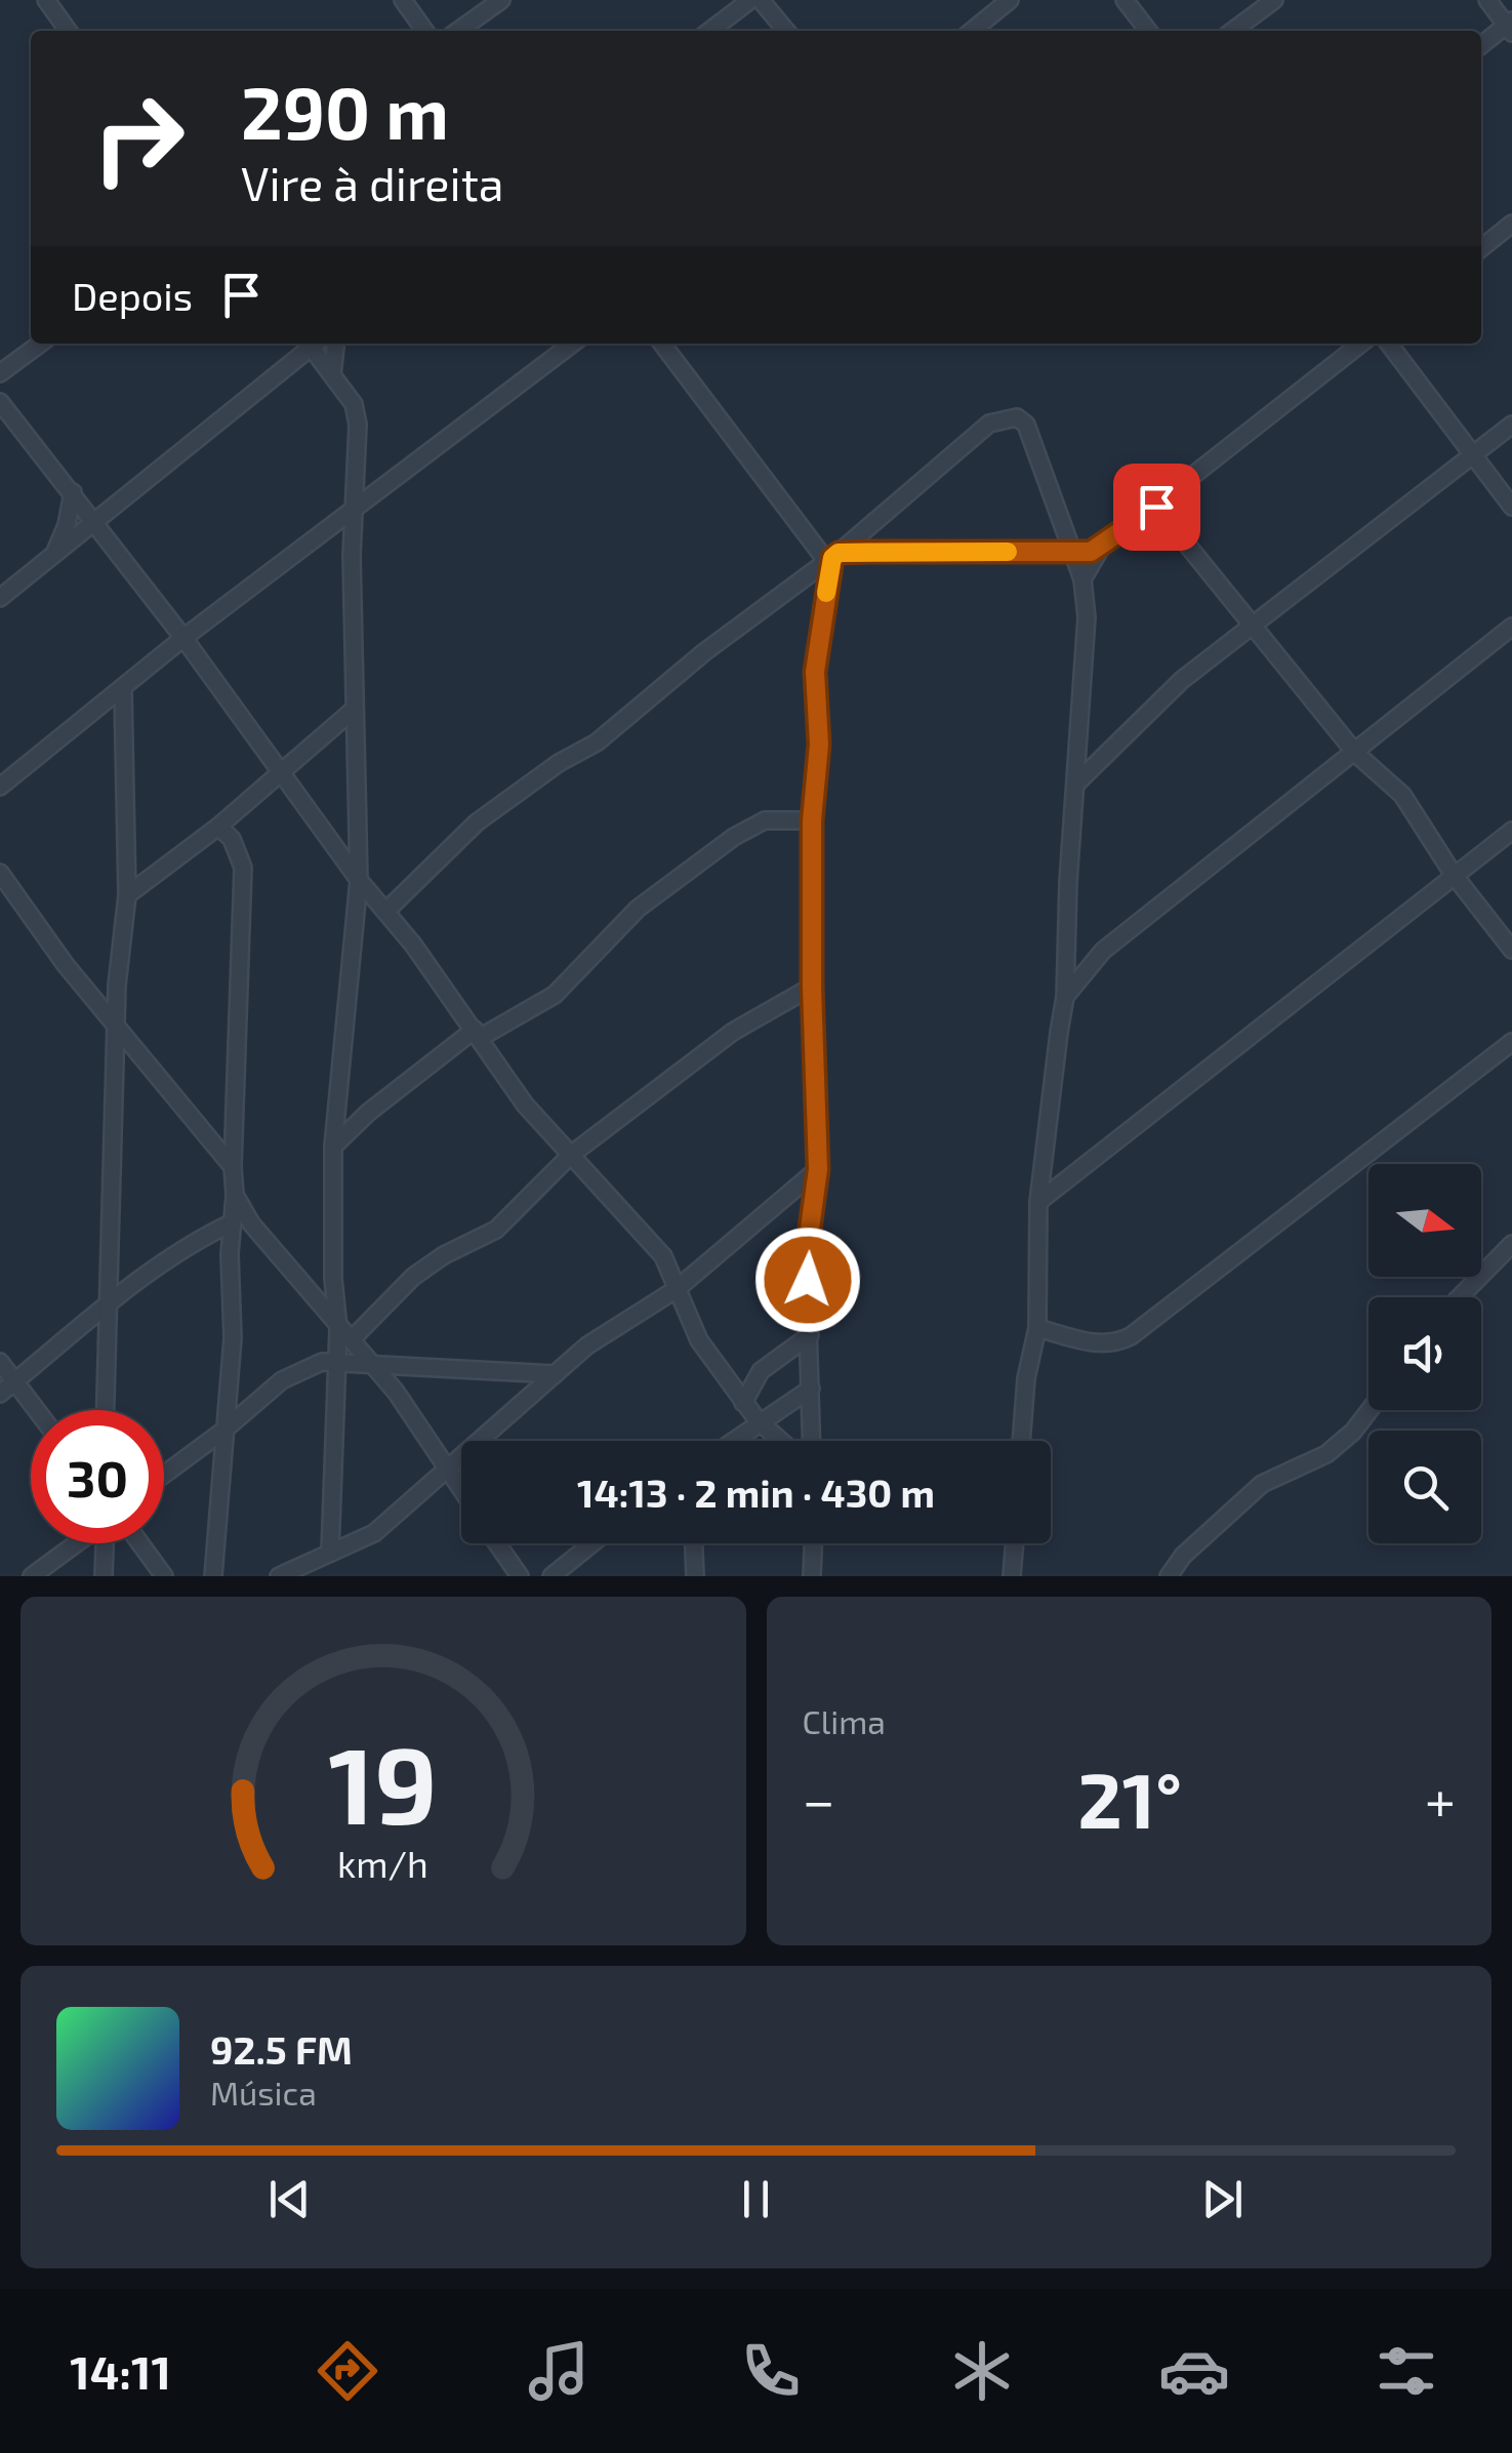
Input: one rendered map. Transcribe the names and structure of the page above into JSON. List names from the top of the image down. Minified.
{"north":"right","page":{"turn":["290 m","Vire à direita"],"then":"Depois","limit":"30","trip":"14:13 · 2 min · 430 m","tile":"Clima","heat":["−","21°","+"],"song":["92.5 FM","Música"],"tabs":"14:11","gauge":["19","km/h"]}}
